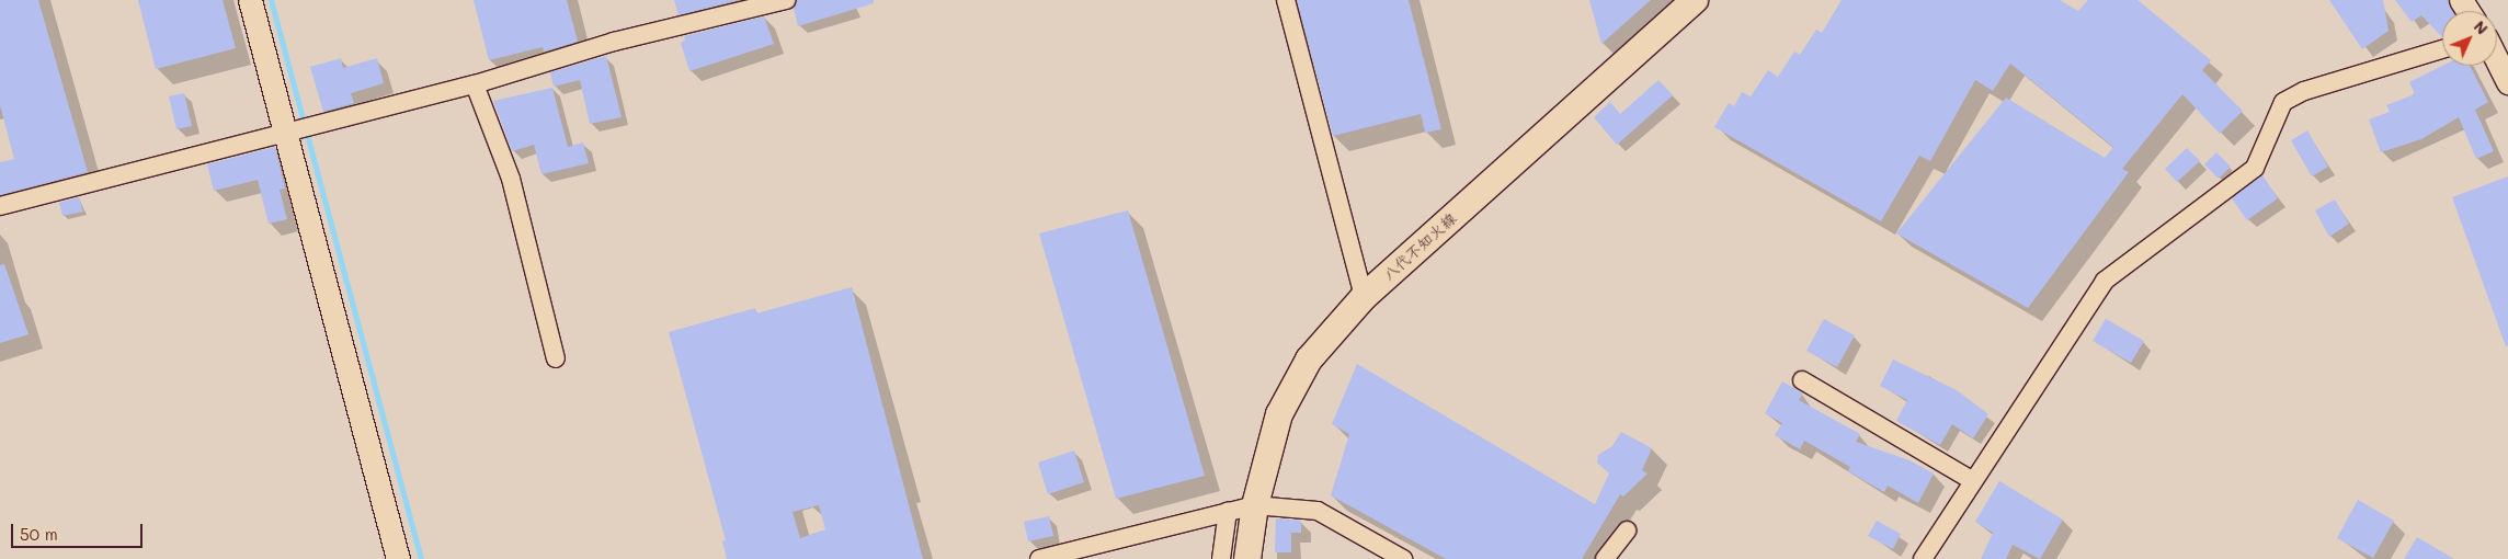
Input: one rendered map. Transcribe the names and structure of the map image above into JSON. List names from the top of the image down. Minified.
{"streets":{"main road":["八代不知火線"]},"scale_bar":"50 m","north":"top right"}
